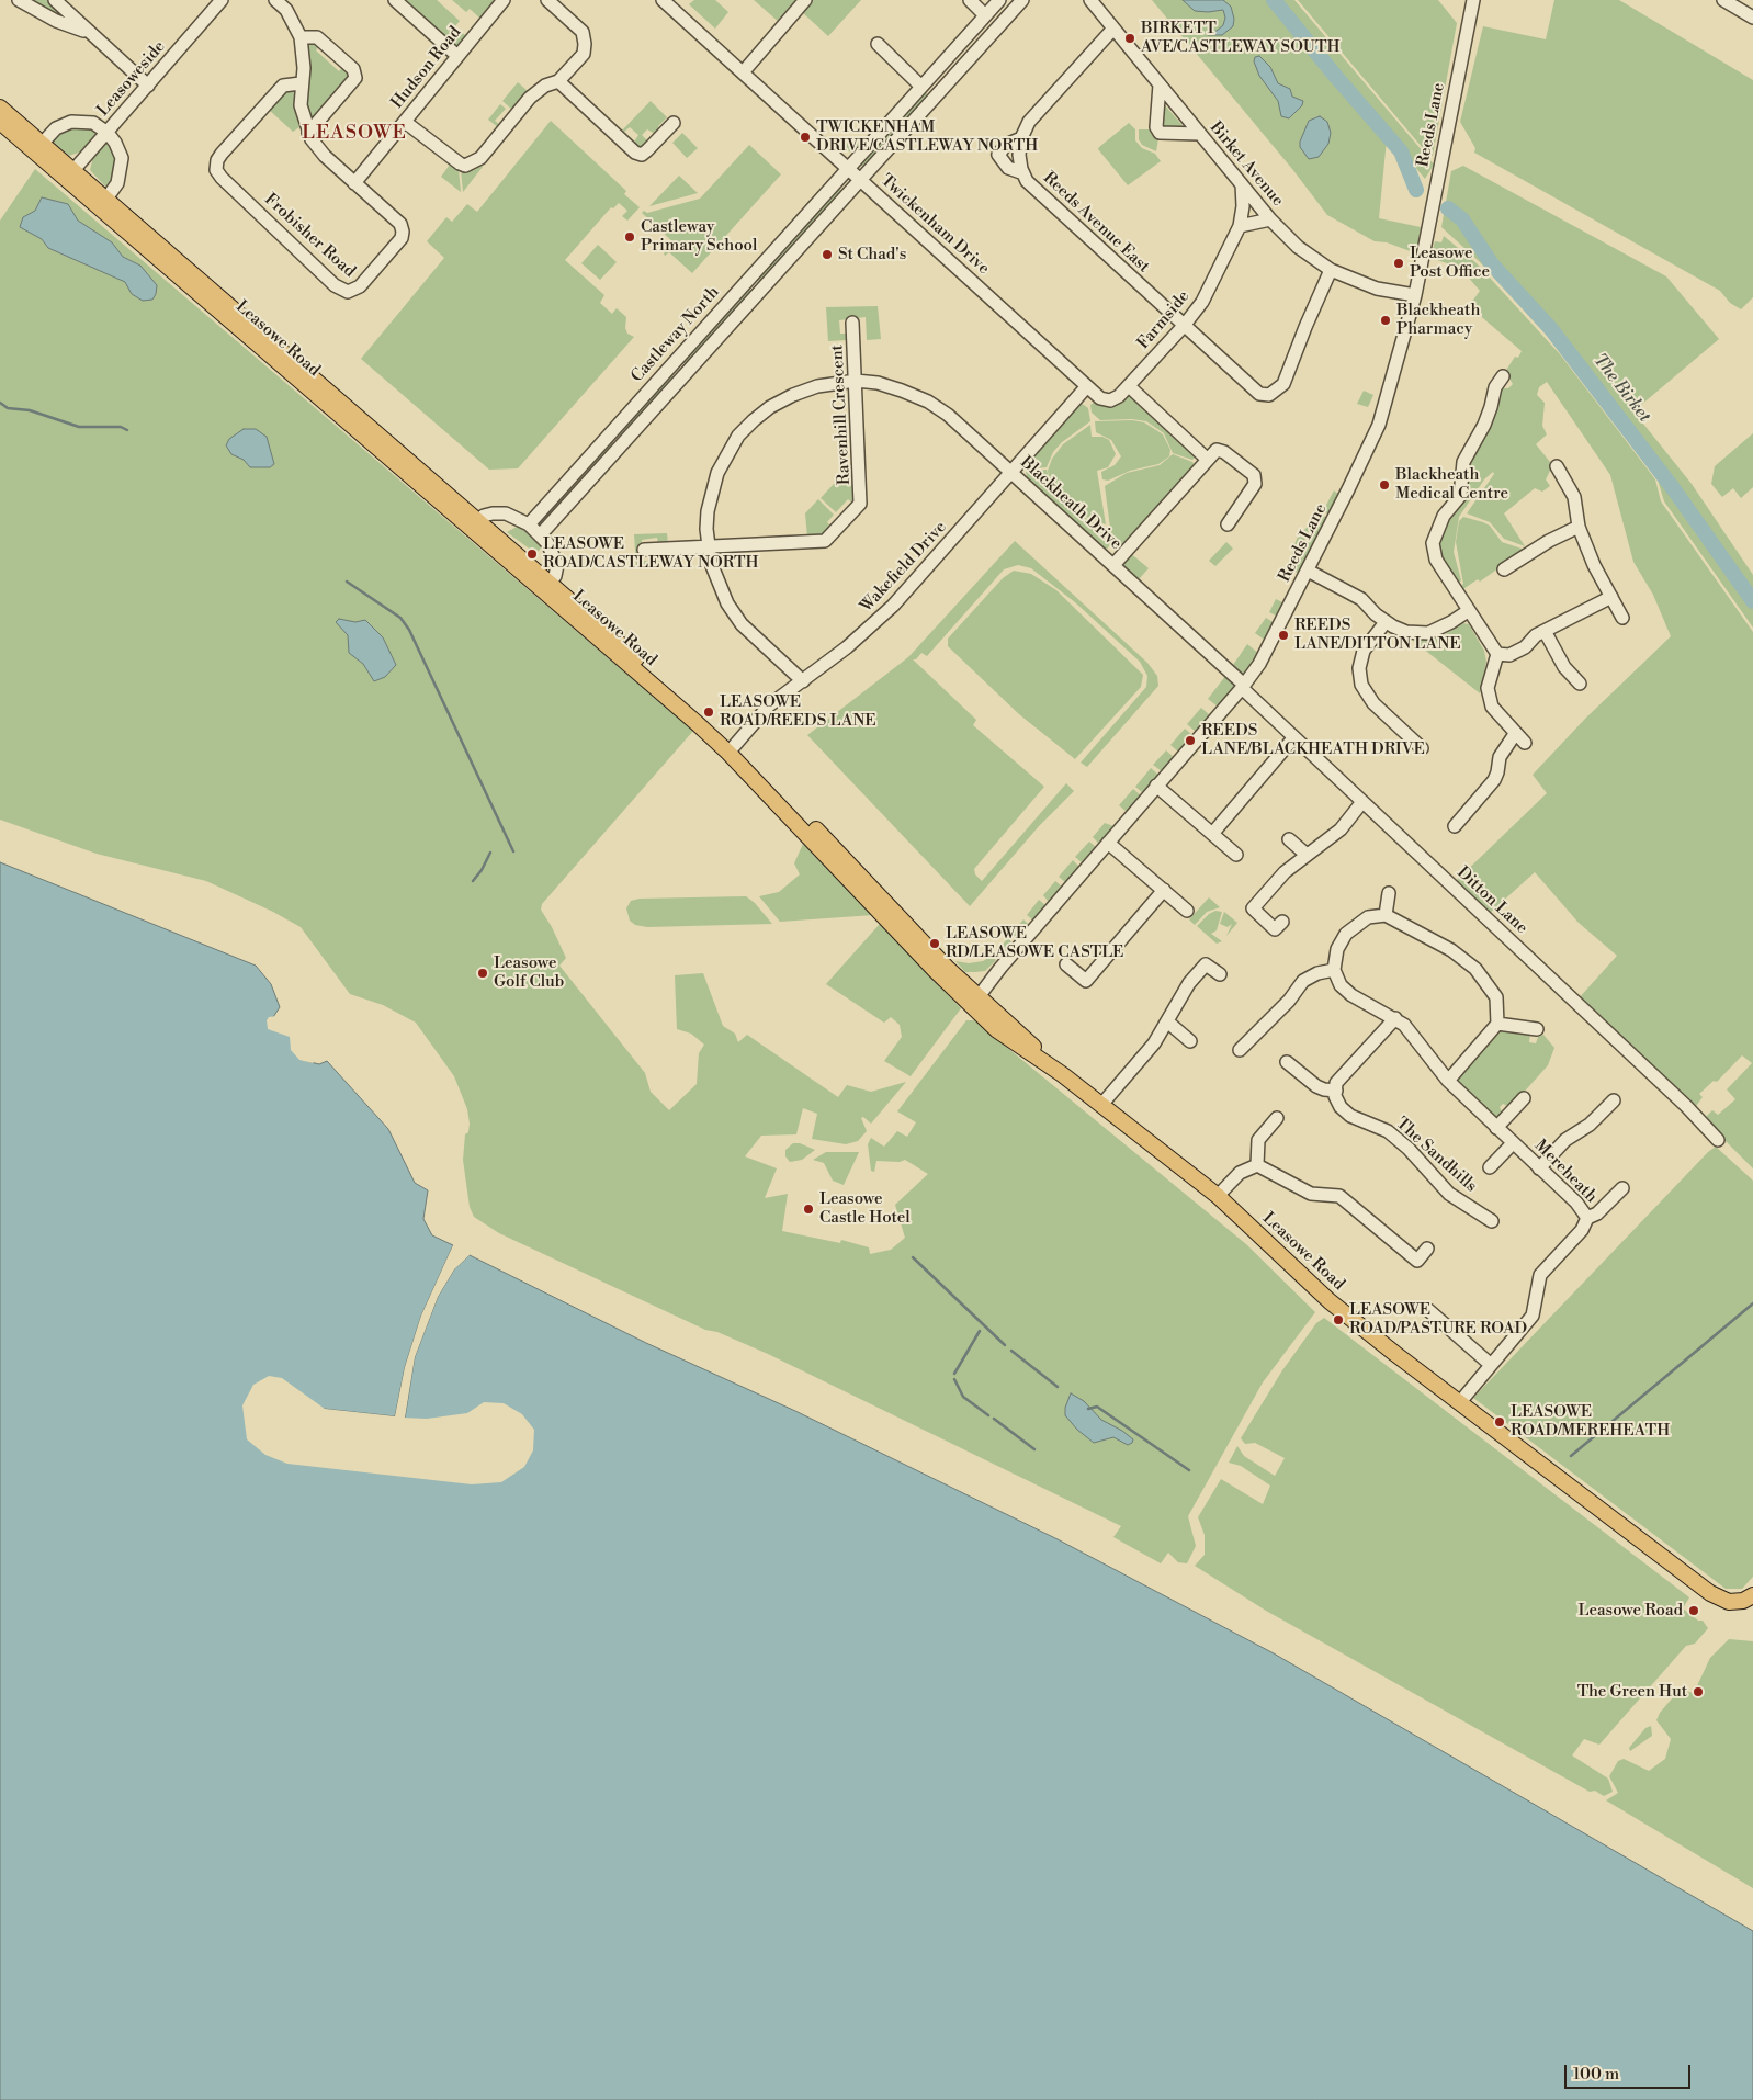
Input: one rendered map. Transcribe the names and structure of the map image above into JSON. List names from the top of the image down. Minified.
{"streets":{"main road":["Leasowe Road"],"street":["Hudson Road","Leasoweside","Reeds Lane","Birket Avenue","Reeds Avenue East","Twickenham Drive","Frobisher Road","Farmside","Castleway North","Ravenhill Crescent","Blackheath Drive","Wakefield Drive","Ditton Lane","The Sandhills","Mereheath"]},"crossings":[["Hudson Road","Frobisher Road"],["Leasoweside","Leasowe Road"],["Reeds Lane","Birket Avenue"],["Reeds Lane","Leasowe Road"],["Reeds Lane","Blackheath Drive"],["Reeds Lane","Ditton Lane"],["Birket Avenue","Reeds Avenue East"],["Birket Avenue","Farmside"],["Reeds Avenue East","Farmside"],["Twickenham Drive","Farmside"],["Twickenham Drive","Castleway North"],["Twickenham Drive","Wakefield Drive"],["Farmside","Wakefield Drive"],["Leasowe Road","Wakefield Drive"],["Leasowe Road","Mereheath"],["Ravenhill Crescent","Blackheath Drive"],["Blackheath Drive","Wakefield Drive"],["Blackheath Drive","Ditton Lane"]],"districts":["LEASOWE"],"water":["The Birket"],"places":["BIRKETT AVE/CASTLEWAY SOUTH","TWICKENHAM DRIVE/CASTLEWAY NORTH","Castleway Primary School","St Chad's","Leasowe Post Office","Blackheath Pharmacy","Blackheath Medical Centre","LEASOWE ROAD/CASTLEWAY NORTH","REEDS LANE/DITTON LANE","LEASOWE ROAD/REEDS LANE","REEDS LANE/BLACKHEATH DRIVE","LEASOWE RD/LEASOWE CASTLE","Leasowe Golf Club","Leasowe Castle Hotel","LEASOWE ROAD/PASTURE ROAD","LEASOWE ROAD/MEREHEATH","Leasowe Road","The Green Hut"],"scale_bar":"100 m"}
